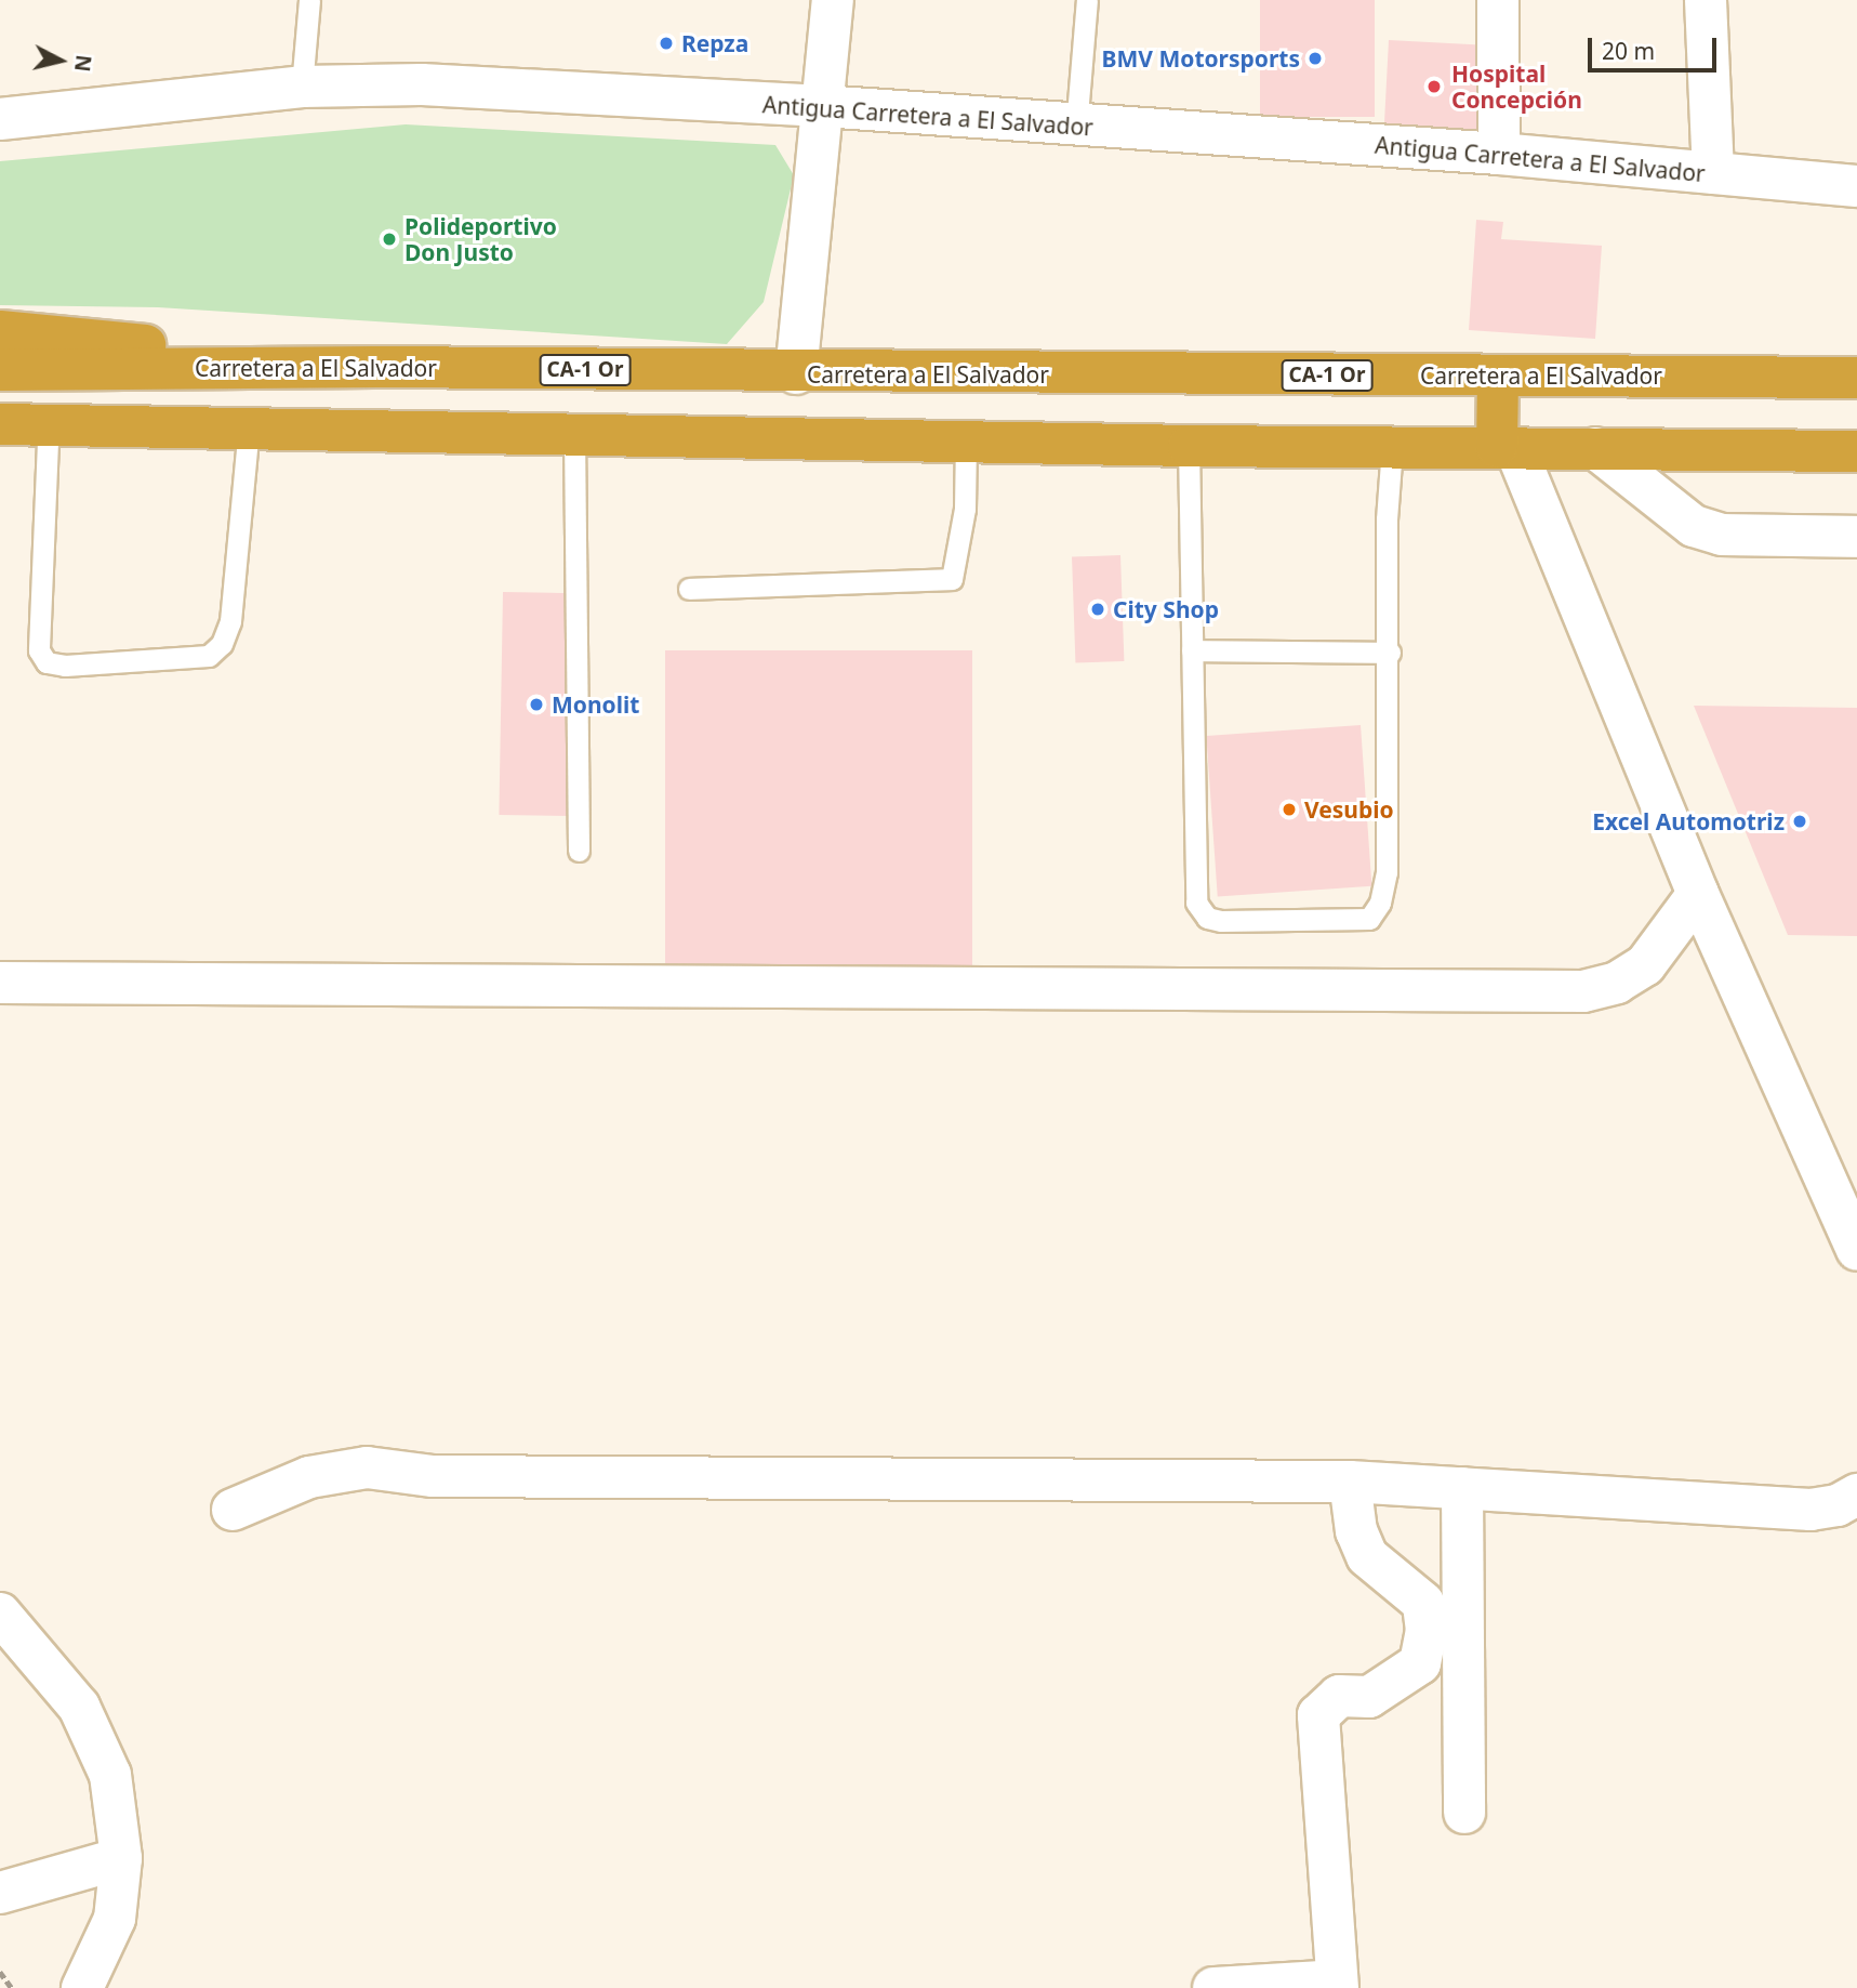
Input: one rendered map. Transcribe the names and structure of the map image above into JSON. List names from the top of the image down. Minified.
{"streets":{"highway":["Carretera a El Salvador","CA-1 Or"],"street":["Antigua Carretera a El Salvador"]},"places":["Repza","BMV Motorsports","Hospital Concepción","Polideportivo Don Justo","City Shop","Monolit","Vesubio","Excel Automotriz"],"scale_bar":"20 m","north":"right"}
